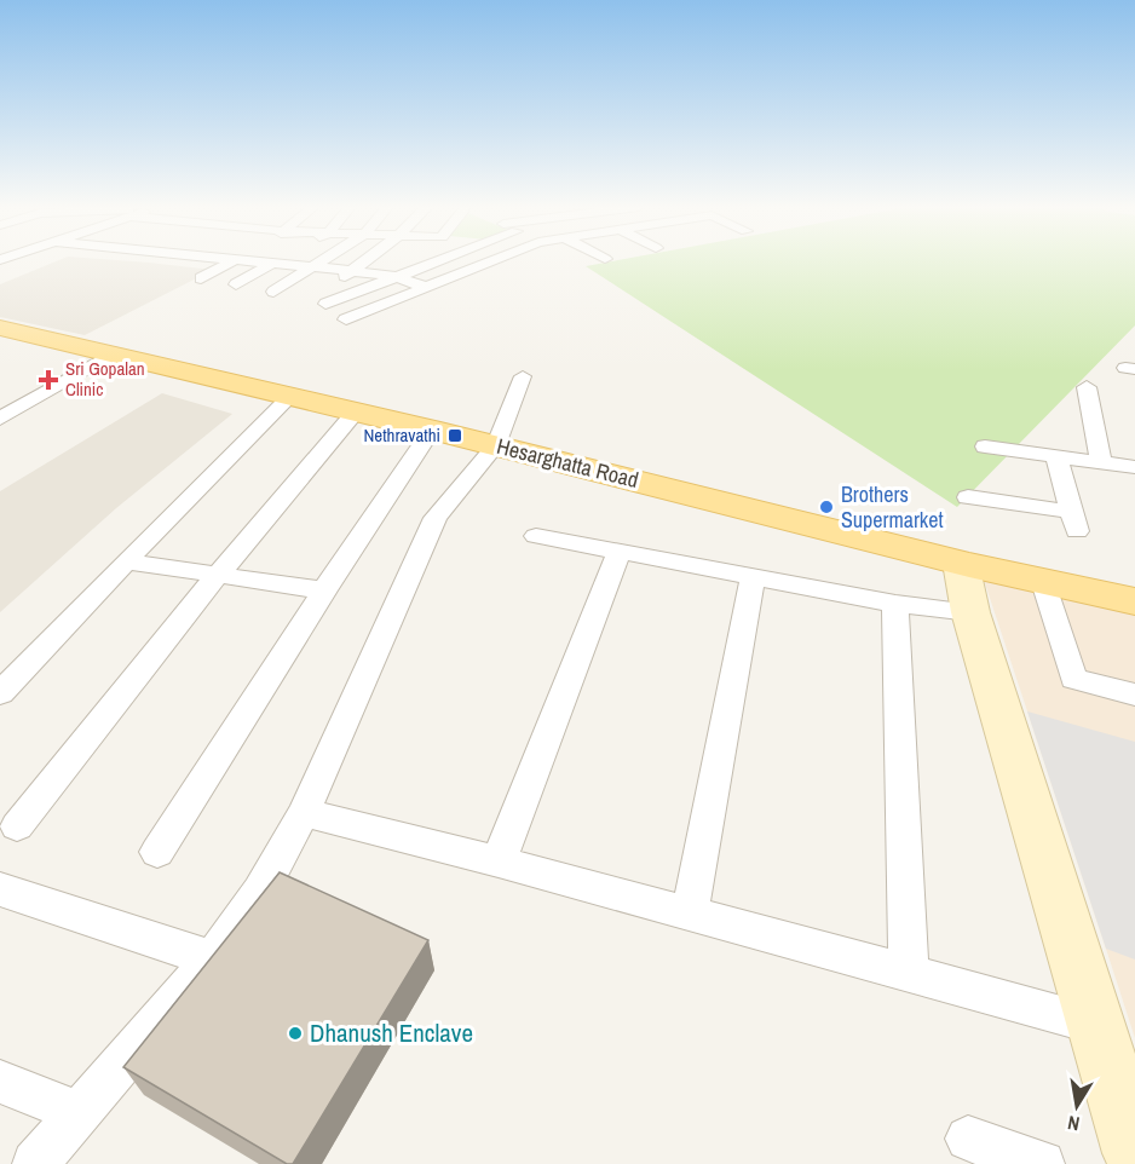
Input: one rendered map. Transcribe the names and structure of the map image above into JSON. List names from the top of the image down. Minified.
{"streets":{"main road":["Hesarghatta Road"]},"places":{"health":["Sri Gopalan Clinic"],"transit":["Nethravathi"],"other":["Brothers Supermarket","Dhanush Enclave"]},"north":"bottom"}
